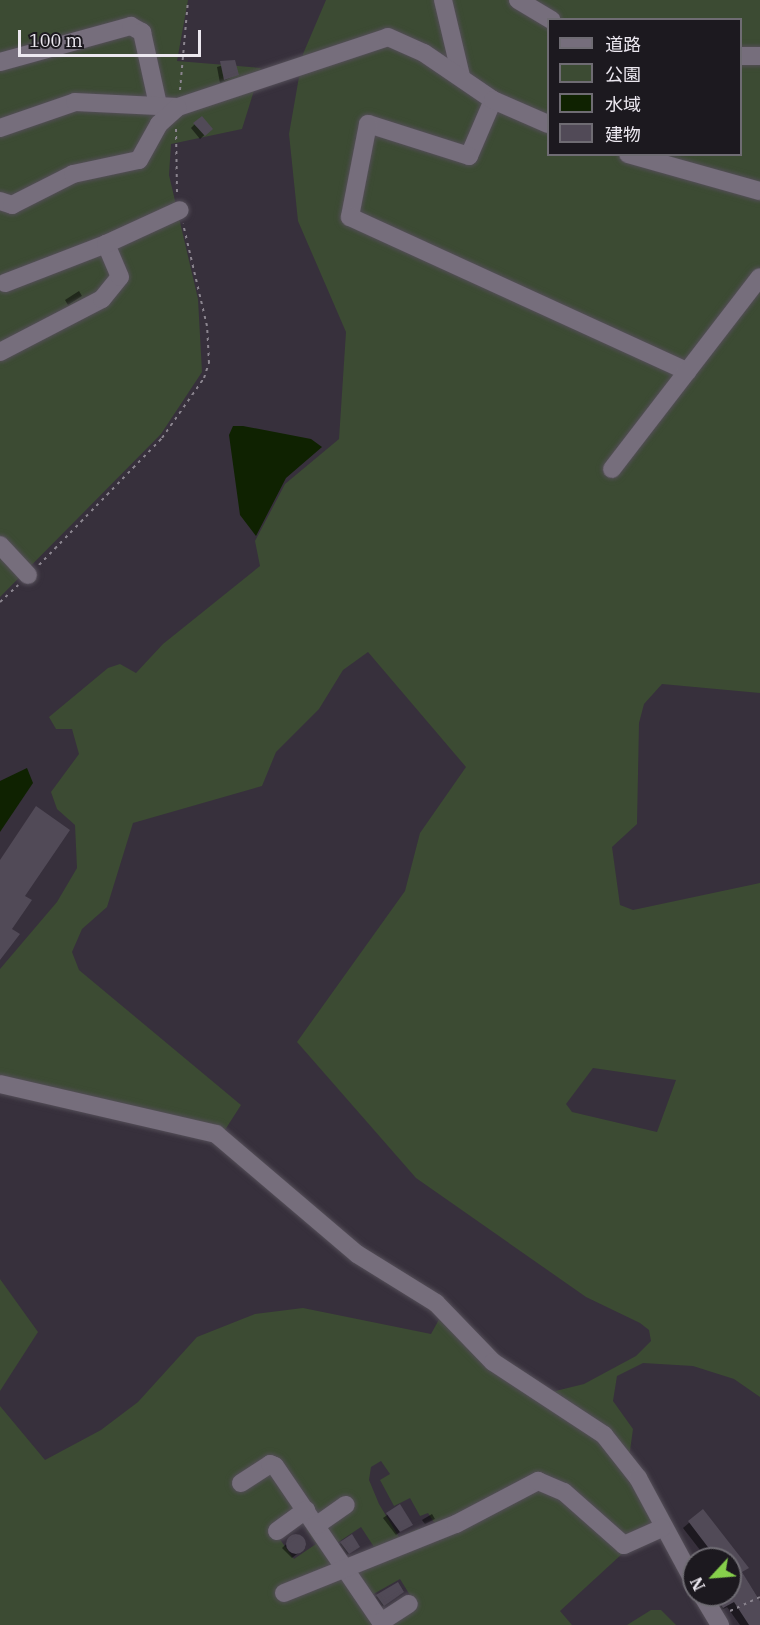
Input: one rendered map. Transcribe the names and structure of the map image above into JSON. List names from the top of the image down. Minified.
{"legend":["道路","公園","水域","建物"],"scale_bar":"100 m","north":"bottom left"}
